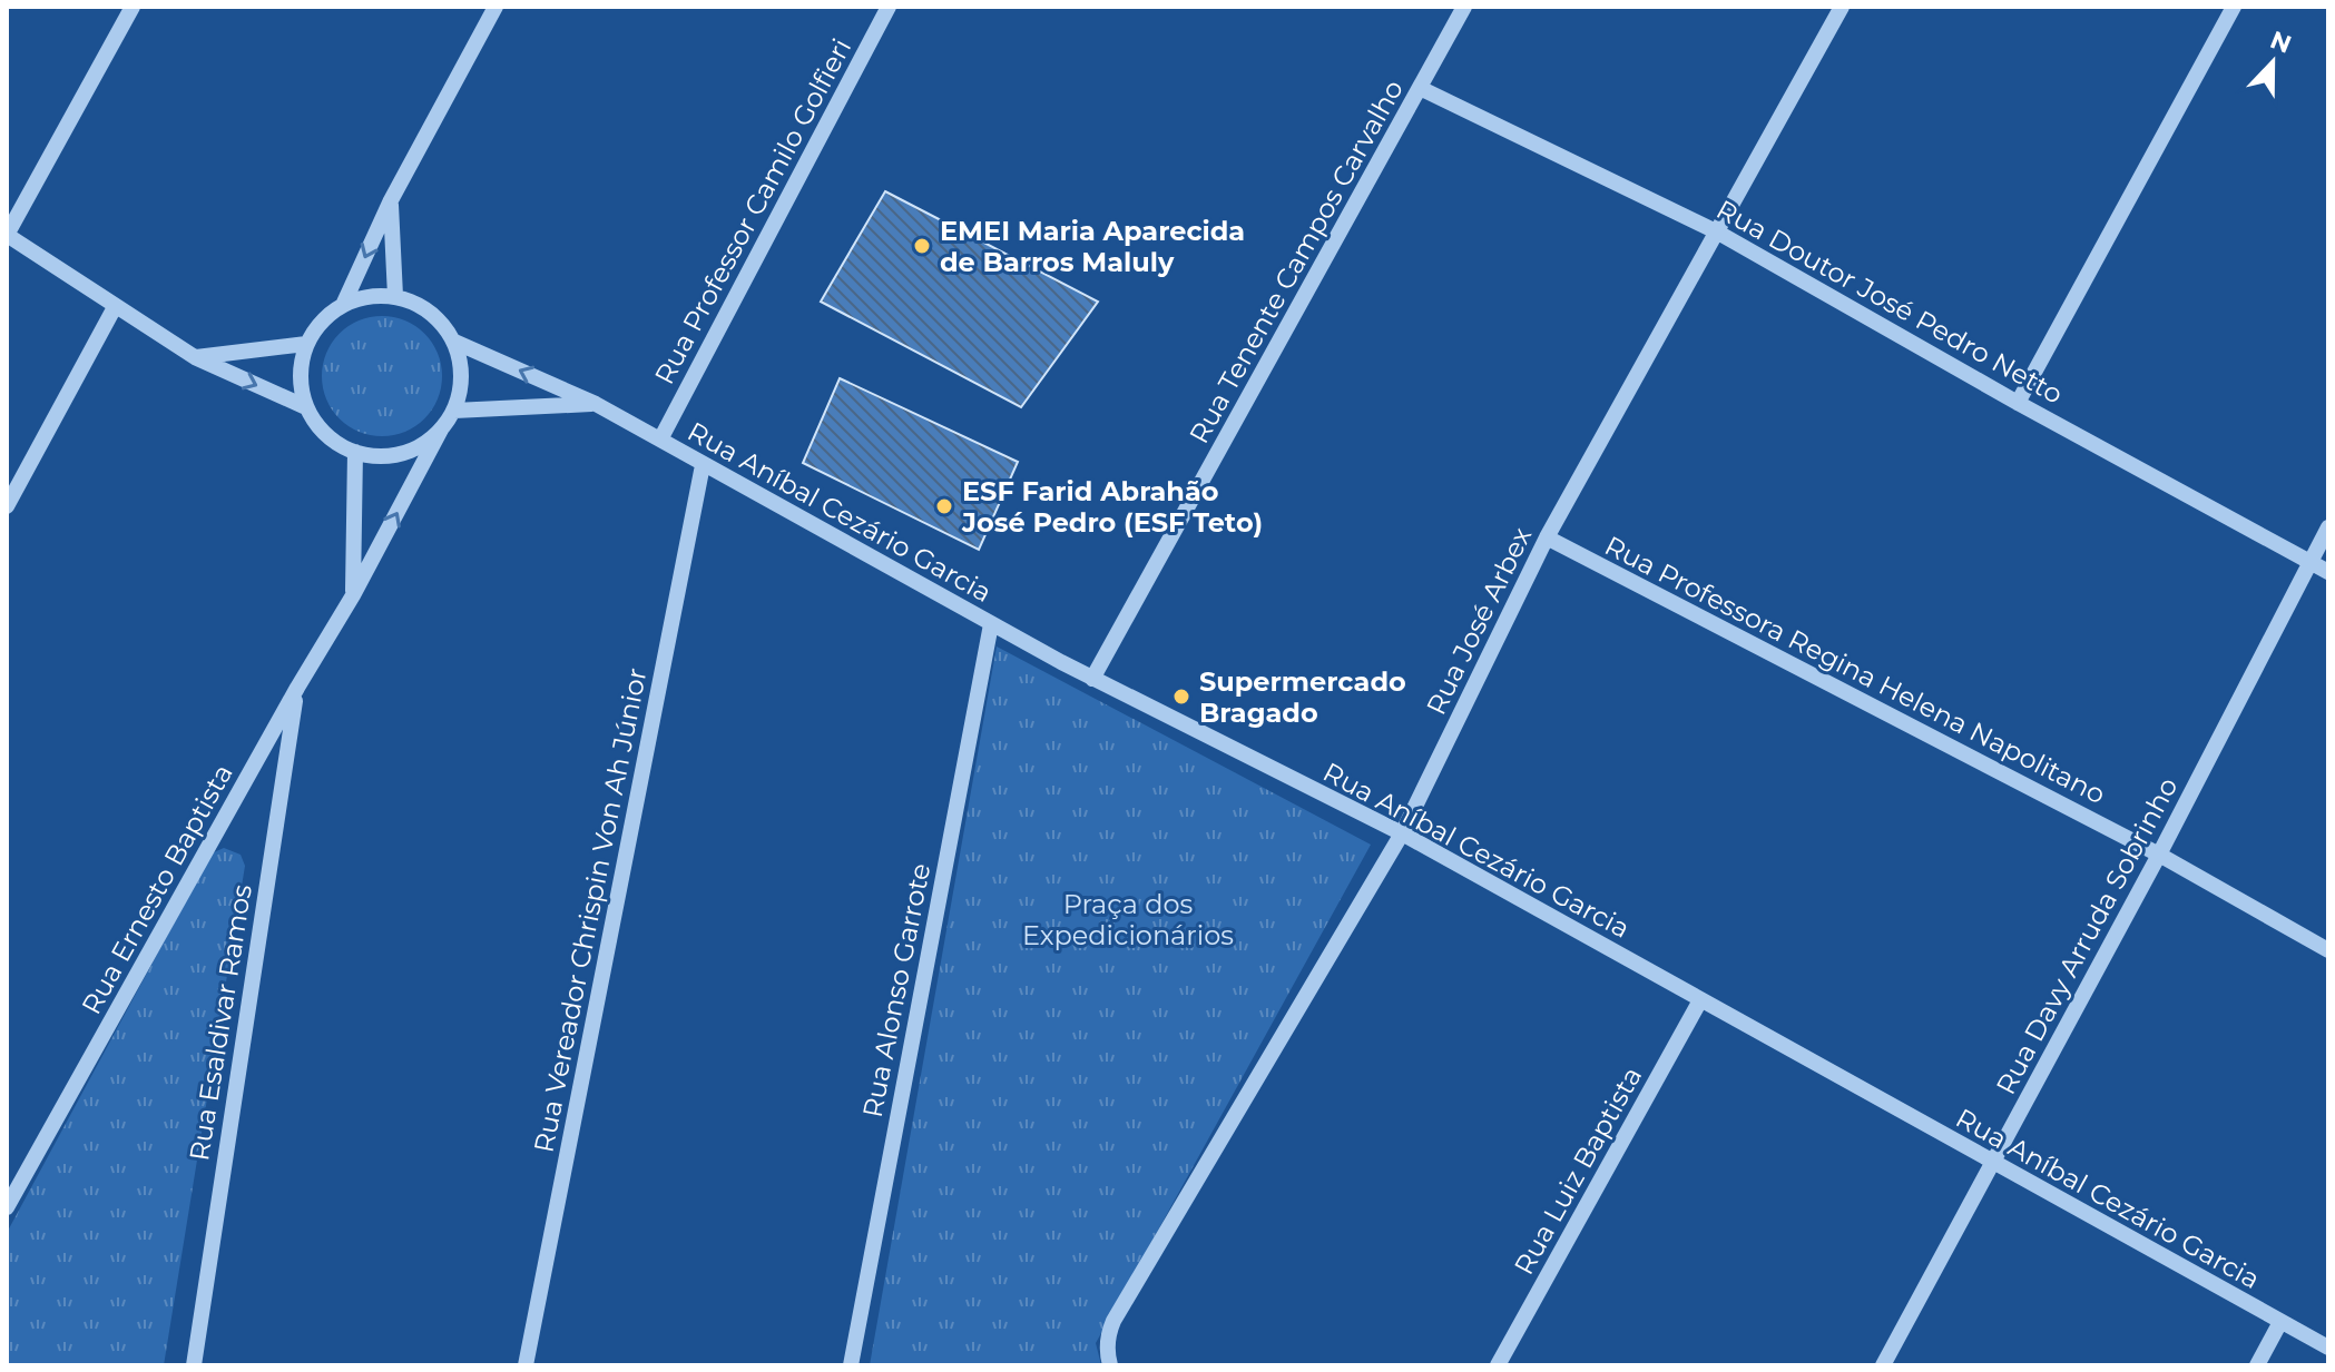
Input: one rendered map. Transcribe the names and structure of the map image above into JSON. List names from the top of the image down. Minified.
{"streets":{"street":["Rua Professor Camilo Golfieri","Rua Tenente Campos Carvalho","Rua Doutor José Pedro Netto","Rua Aníbal Cezário Garcia","Rua José Arbex","Rua Professora Regina Helena Napolitano","Rua Ernesto Baptista","Rua Vereador Chrispin Von Ah Júnior","Rua Davy Arruda Sobrinho","Rua Alonso Garrote","Rua Esaldivar Ramos","Rua Luiz Baptista"]},"crossings":[["Rua Professor Camilo Golfieri","Rua Aníbal Cezário Garcia"],["Rua Tenente Campos Carvalho","Rua Doutor José Pedro Netto"],["Rua Tenente Campos Carvalho","Rua Aníbal Cezário Garcia"],["Rua Doutor José Pedro Netto","Rua José Arbex"],["Rua Doutor José Pedro Netto","Rua Davy Arruda Sobrinho"],["Rua Aníbal Cezário Garcia","Rua José Arbex"],["Rua Aníbal Cezário Garcia","Rua Ernesto Baptista"],["Rua Aníbal Cezário Garcia","Rua Vereador Chrispin Von Ah Júnior"],["Rua Aníbal Cezário Garcia","Rua Davy Arruda Sobrinho"],["Rua Aníbal Cezário Garcia","Rua Alonso Garrote"],["Rua Aníbal Cezário Garcia","Rua Luiz Baptista"],["Rua José Arbex","Rua Professora Regina Helena Napolitano"],["Rua Professora Regina Helena Napolitano","Rua Davy Arruda Sobrinho"],["Rua Ernesto Baptista","Rua Esaldivar Ramos"]],"parks":["Praça dos Expedicionários"],"places":["EMEI Maria Aparecida de Barros Maluly","ESF Farid Abrahão José Pedro (ESF Teto)","Supermercado Bragado"],"north":"top"}
